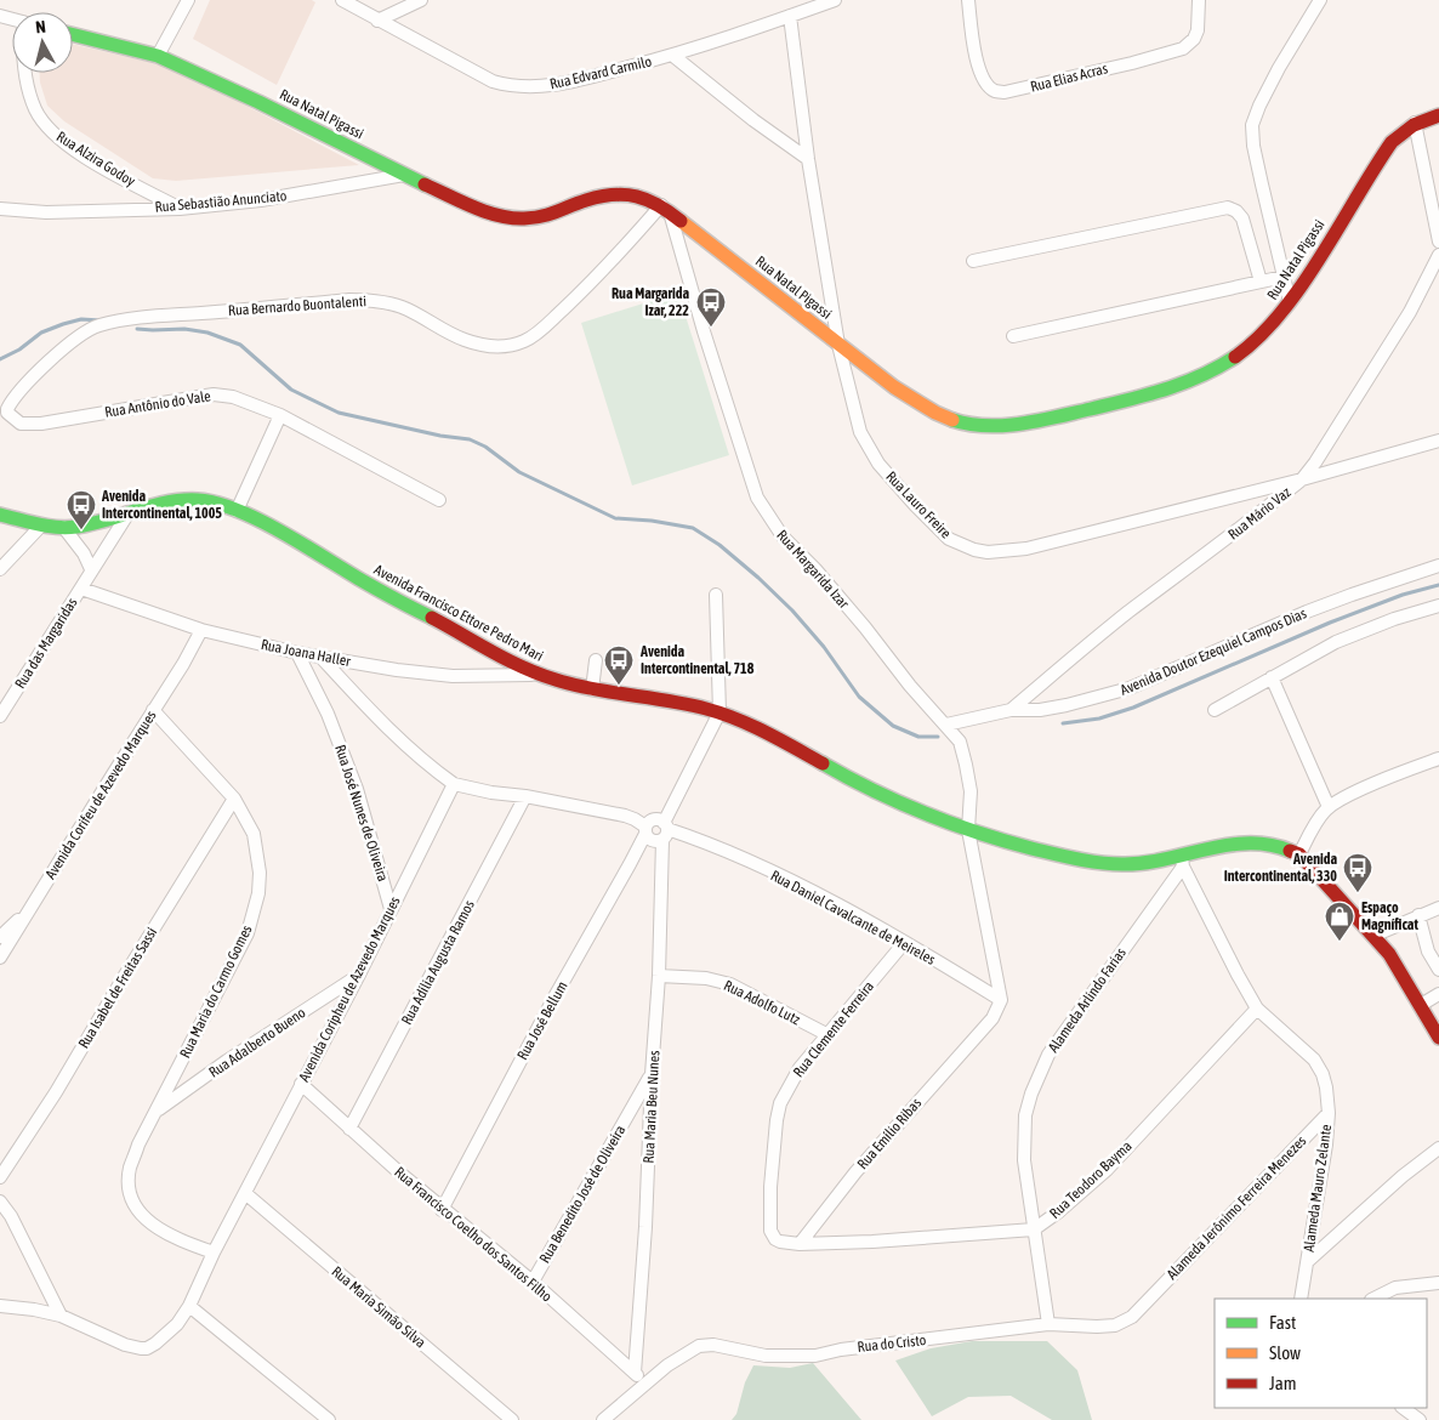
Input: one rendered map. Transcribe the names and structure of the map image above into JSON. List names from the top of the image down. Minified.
{"streets":{"street":["Rua Edvard Carmilo","Rua Elias Acras","Rua Natal Pigassi","Rua Alzira Godoy","Rua Sebastião Anunciato","Rua Bernardo Buontalenti","Rua Antônio do Vale","Rua Lauro Freire","Rua Mário Vaz","Rua Margarida Izar","Avenida Francisco Ettore Pedro Mari","Rua das Margaridas","Avenida Doutor Ezequiel Campos Dias","Rua Joana Haller","Avenida Corifeu de Azevedo Marques","Rua José Nunes de Oliveira","Rua Daniel Cavalcante de Meireles","Rua Adília Augusta Ramos","Rua Isabel de Freitas Sassi","Avenida Coripheu de Azevedo Marques","Rua Maria do Carmo Gomes","Alameda Arlindo Farias","Rua Adolfo Lutz","Rua José Bellum","Rua Clemente Ferreira","Rua Adalberto Bueno","Rua Maria Beu Nunes","Rua Emílio Ribas","Rua Teodoro Bayma","Alameda Mauro Zelante","Rua Benedito José de Oliveira","Alameda Jerônimo Ferreira Menezes","Rua Francisco Coelho dos Santos Filho","Rua Maria Simão Silva","Rua do Cristo"]},"crossings":[["Rua Edvard Carmilo","Rua Lauro Freire"],["Rua Natal Pigassi","Rua Sebastião Anunciato"],["Rua Natal Pigassi","Rua Bernardo Buontalenti"],["Rua Natal Pigassi","Rua Lauro Freire"],["Rua Natal Pigassi","Rua Margarida Izar"],["Rua Alzira Godoy","Rua Sebastião Anunciato"],["Rua Bernardo Buontalenti","Rua Antônio do Vale"],["Rua Bernardo Buontalenti","Rua Margarida Izar"],["Rua Lauro Freire","Rua Mário Vaz"],["Rua Mário Vaz","Avenida Doutor Ezequiel Campos Dias"],["Rua Margarida Izar","Avenida Francisco Ettore Pedro Mari"],["Rua Margarida Izar","Avenida Doutor Ezequiel Campos Dias"],["Rua Margarida Izar","Rua Daniel Cavalcante de Meireles"],["Rua Margarida Izar","Rua Emílio Ribas"],["Avenida Francisco Ettore Pedro Mari","Rua das Margaridas"],["Avenida Francisco Ettore Pedro Mari","Rua Joana Haller"],["Avenida Francisco Ettore Pedro Mari","Alameda Arlindo Farias"],["Avenida Francisco Ettore Pedro Mari","Rua Maria Beu Nunes"],["Avenida Francisco Ettore Pedro Mari","Alameda Mauro Zelante"],["Rua das Margaridas","Rua Joana Haller"],["Rua Joana Haller","Avenida Corifeu de Azevedo Marques"],["Rua Joana Haller","Rua José Nunes de Oliveira"],["Avenida Corifeu de Azevedo Marques","Rua Maria do Carmo Gomes"],["Rua José Nunes de Oliveira","Avenida Coripheu de Azevedo Marques"],["Rua Daniel Cavalcante de Meireles","Rua José Bellum"],["Rua Daniel Cavalcante de Meireles","Rua Clemente Ferreira"],["Rua Daniel Cavalcante de Meireles","Rua Maria Beu Nunes"],["Rua Daniel Cavalcante de Meireles","Rua Emílio Ribas"],["Rua Adília Augusta Ramos","Rua Francisco Coelho dos Santos Filho"],["Rua Isabel de Freitas Sassi","Rua Maria do Carmo Gomes"],["Avenida Coripheu de Azevedo Marques","Rua Maria do Carmo Gomes"],["Avenida Coripheu de Azevedo Marques","Rua Adalberto Bueno"],["Avenida Coripheu de Azevedo Marques","Rua Francisco Coelho dos Santos Filho"],["Avenida Coripheu de Azevedo Marques","Rua Maria Simão Silva"],["Rua Maria do Carmo Gomes","Rua Adalberto Bueno"],["Alameda Arlindo Farias","Rua Teodoro Bayma"],["Alameda Arlindo Farias","Alameda Mauro Zelante"],["Alameda Arlindo Farias","Rua do Cristo"],["Rua Adolfo Lutz","Rua Clemente Ferreira"],["Rua Adolfo Lutz","Rua Maria Beu Nunes"],["Rua José Bellum","Rua Francisco Coelho dos Santos Filho"],["Rua Clemente Ferreira","Rua Emílio Ribas"],["Rua Maria Beu Nunes","Rua Benedito José de Oliveira"],["Rua Maria Beu Nunes","Rua Francisco Coelho dos Santos Filho"],["Rua Teodoro Bayma","Alameda Mauro Zelante"],["Alameda Mauro Zelante","Alameda Jerônimo Ferreira Menezes"],["Rua Benedito José de Oliveira","Rua Francisco Coelho dos Santos Filho"],["Alameda Jerônimo Ferreira Menezes","Rua do Cristo"],["Rua Francisco Coelho dos Santos Filho","Rua do Cristo"]],"places":{"bus stop":["Rua Margarida Izar, 222","Avenida Intercontinental, 1005","Avenida Intercontinental, 718","Avenida Intercontinental, 330"],"shop":["Espaço Magníficat"]},"legend":["Fast","Slow","Jam"],"north":"top"}
